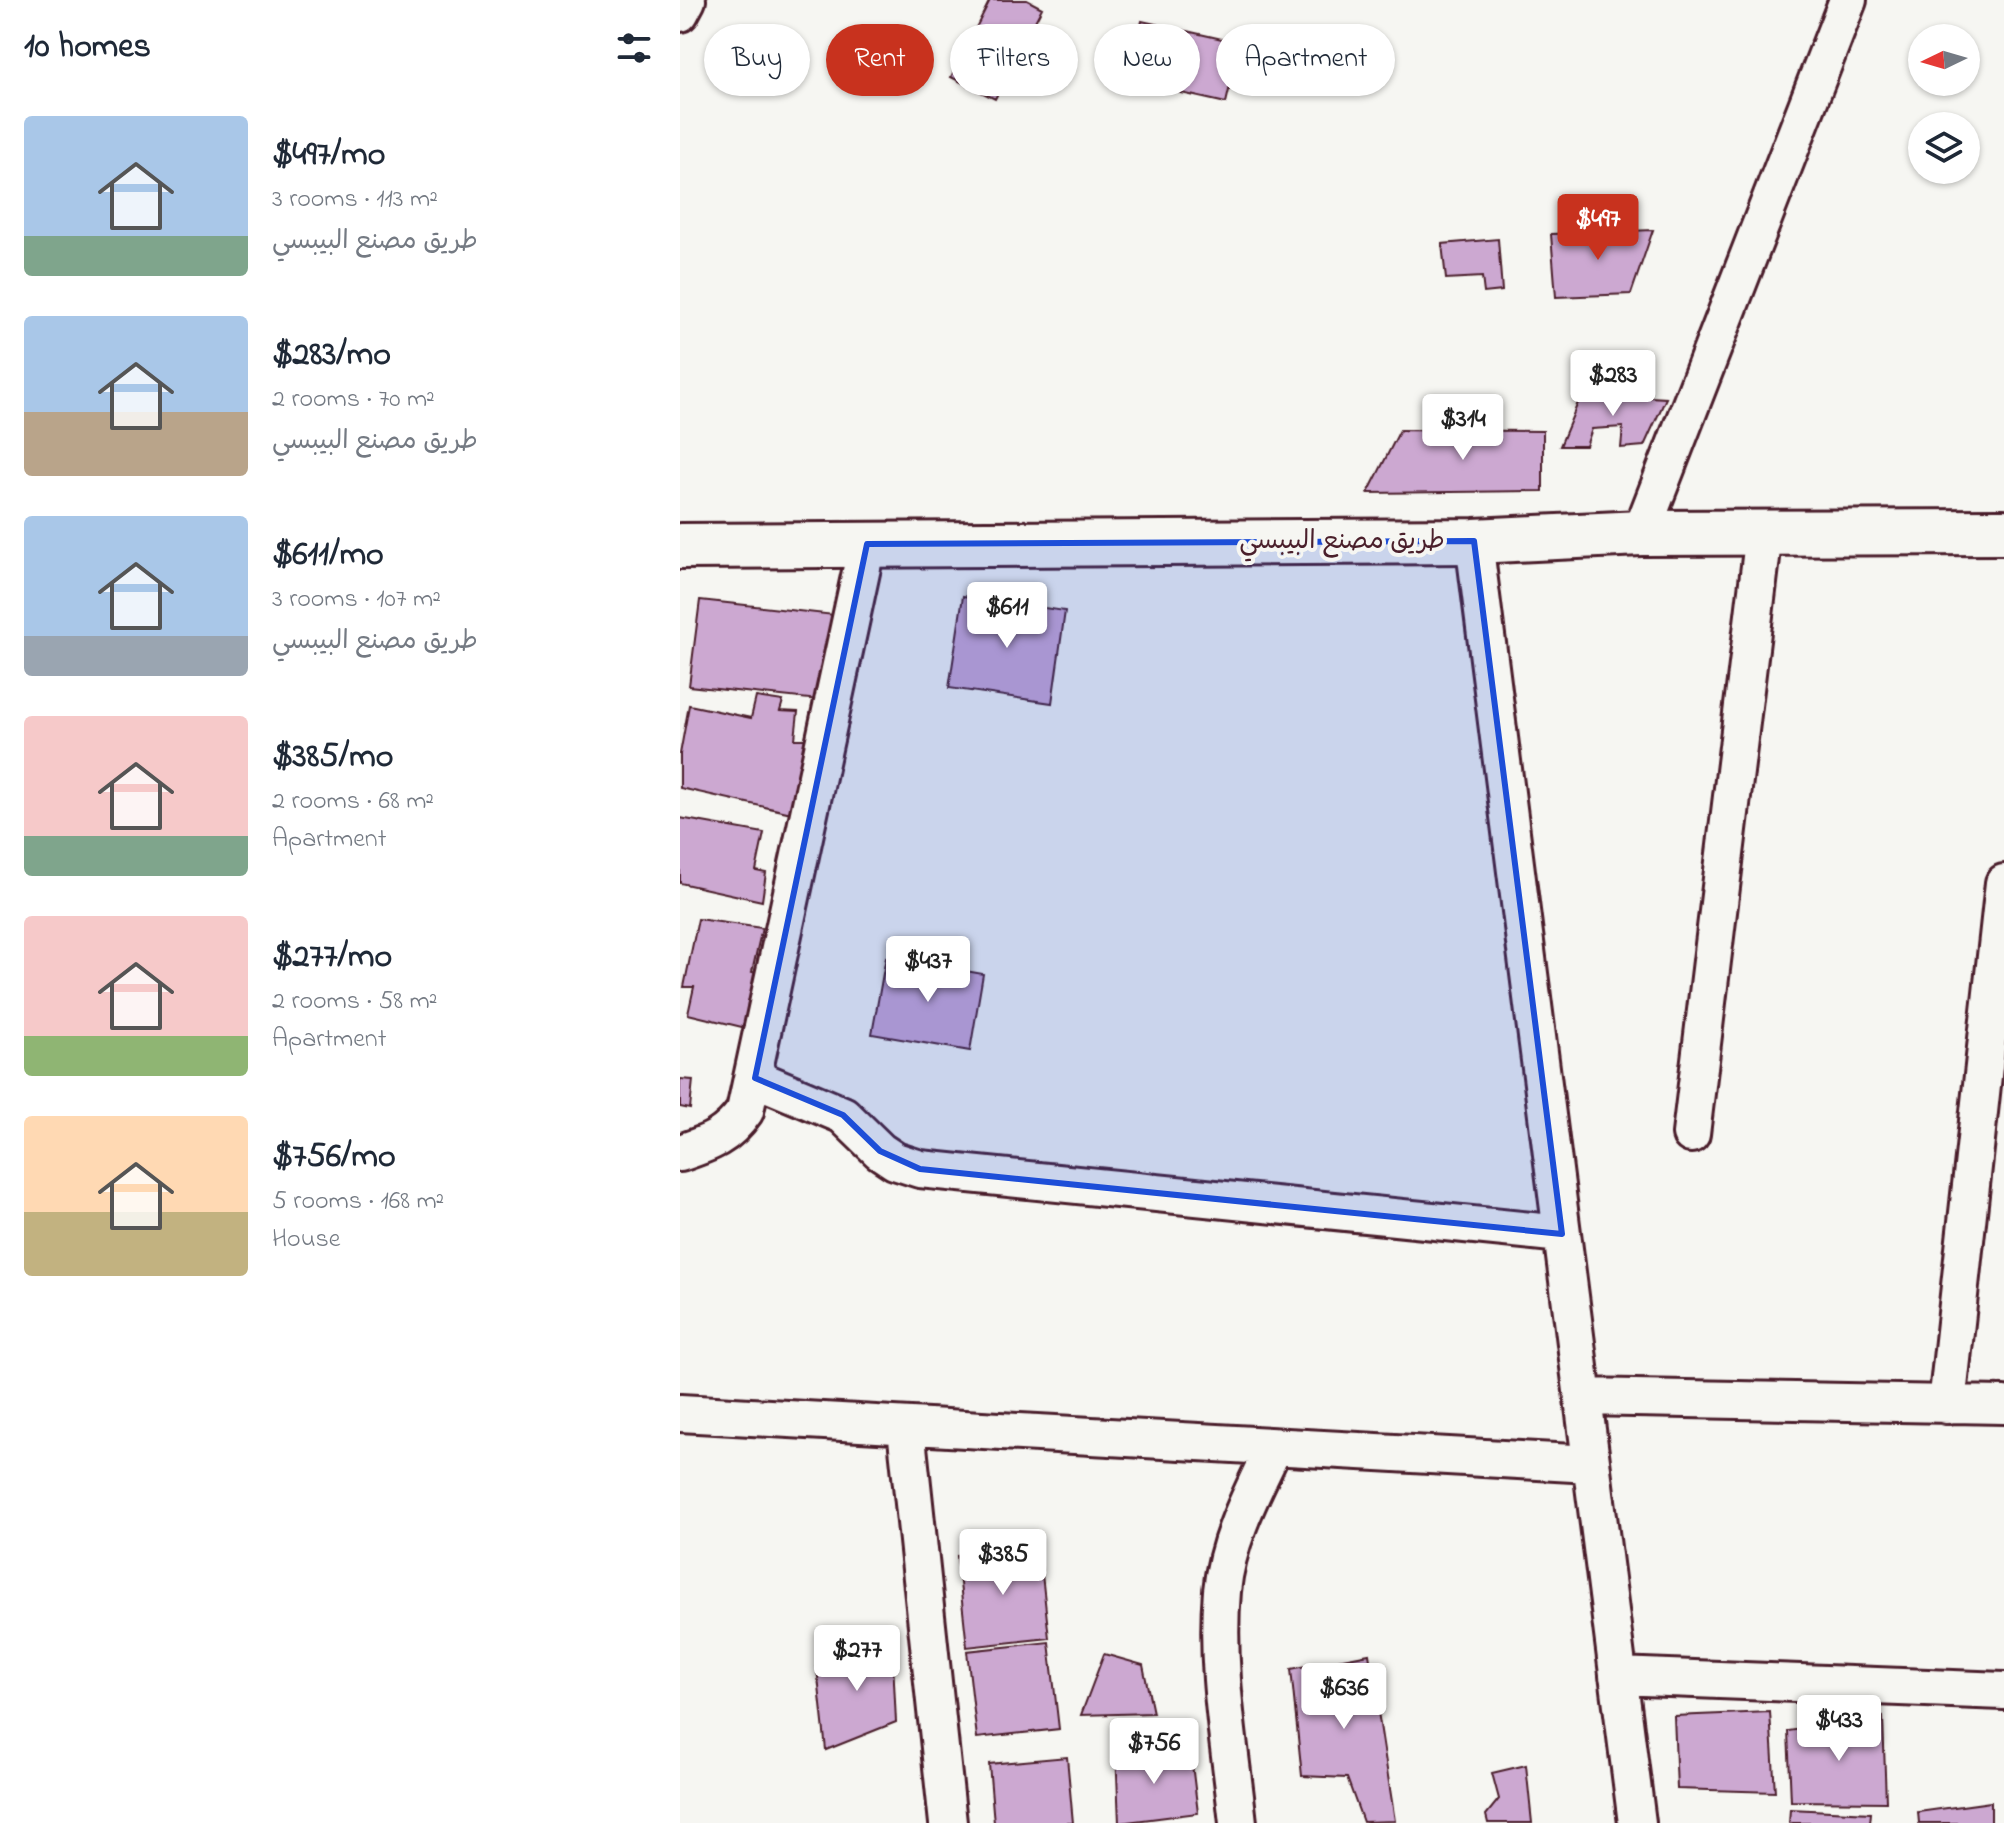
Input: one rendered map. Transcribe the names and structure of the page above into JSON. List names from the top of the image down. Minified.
{"streets":{"main road":["طريق مصنع البيبسي"]},"north":"left","page":{"heading":"10 homes","chip":["Buy","Rent","Filters","New","Apartment"],"list":[{"name":"$497/mo","note":"3 rooms · 113 m² · طريق مصنع البيبسي"},{"name":"$283/mo","note":"2 rooms · 70 m² · طريق مصنع البيبسي"},{"name":"$611/mo","note":"3 rooms · 107 m² · طريق مصنع البيبسي"},{"name":"$385/mo","note":"2 rooms · 68 m² · Apartment"},{"name":"$277/mo","note":"2 rooms · 58 m² · Apartment"},{"name":"$756/mo","note":"5 rooms · 168 m² · House"}],"price":["$497","$283","$314","$611","$437","$385","$277","$636","$433","$756"]}}
